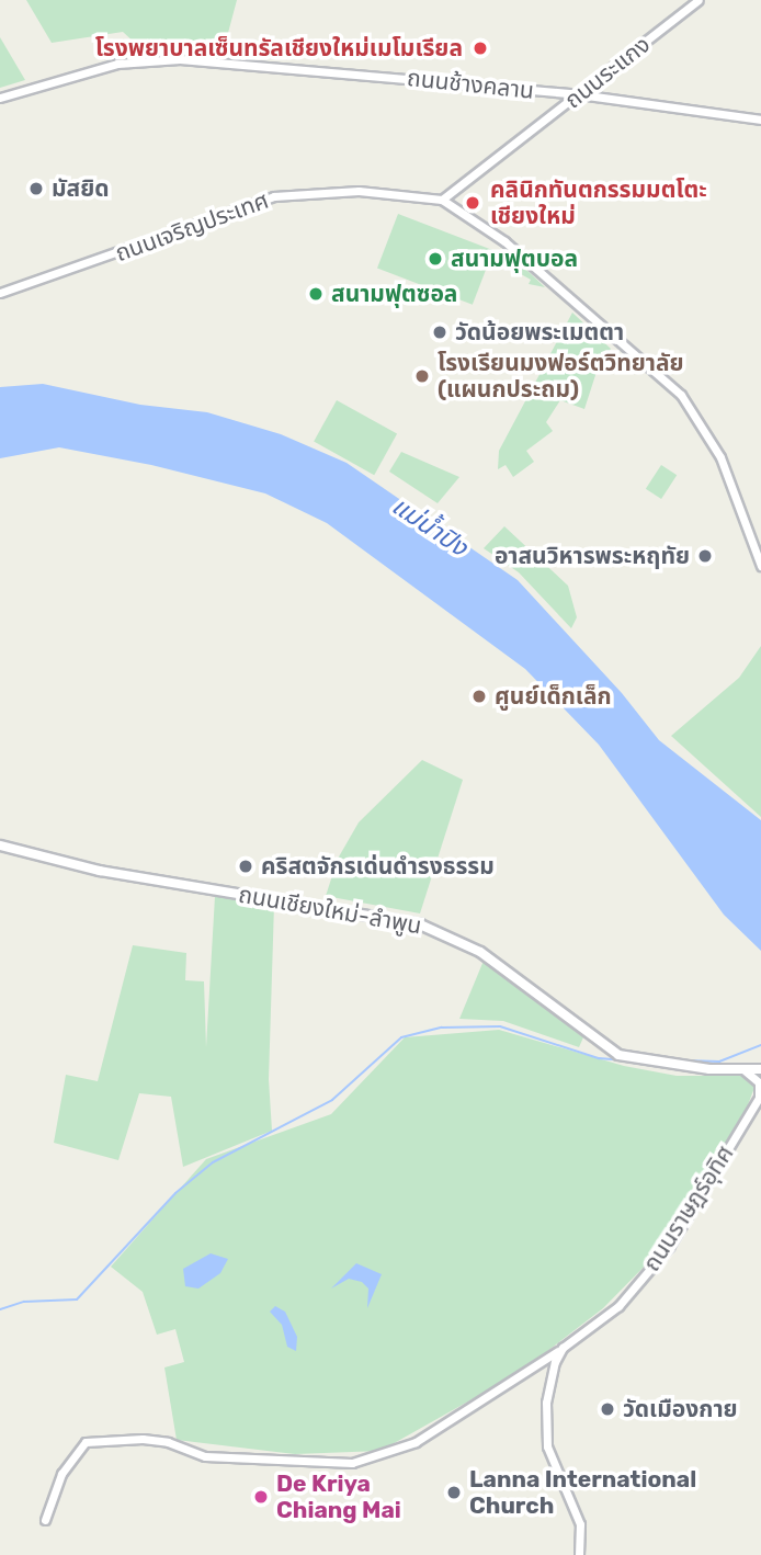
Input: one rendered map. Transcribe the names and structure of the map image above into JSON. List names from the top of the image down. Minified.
{"streets":{"main road":["ถนนเชียงใหม่-ลำพูน"],"street":["ถนนระแกง","ถนนช้างคลาน","ถนนเจริญประเทศ","ถนนราษฎร์อุทิศ"]},"crossings":[["ถนนระแกง","ถนนช้างคลาน"],["ถนนระแกง","ถนนเจริญประเทศ"],["ถนนเชียงใหม่-ลำพูน","ถนนราษฎร์อุทิศ"]],"water":["แม่น้ำปิง"],"places":["โรงพยาบาลเซ็นทรัลเชียงใหม่เมโมเรียล","มัสยิด","คลินิกทันตกรรมมตโตะ เชียงใหม่","สนามฟุตบอล","สนามฟุตซอล","วัดน้อยพระเมตตา","โรงเรียนมงฟอร์ตวิทยาลัย (แผนกประถม)","อาสนวิหารพระหฤทัย","ศูนย์เด็กเล็ก","คริสตจักรเด่นดำรงธรรม","วัดเมืองกาย","Lanna International Church","De Kriya Chiang Mai"]}
